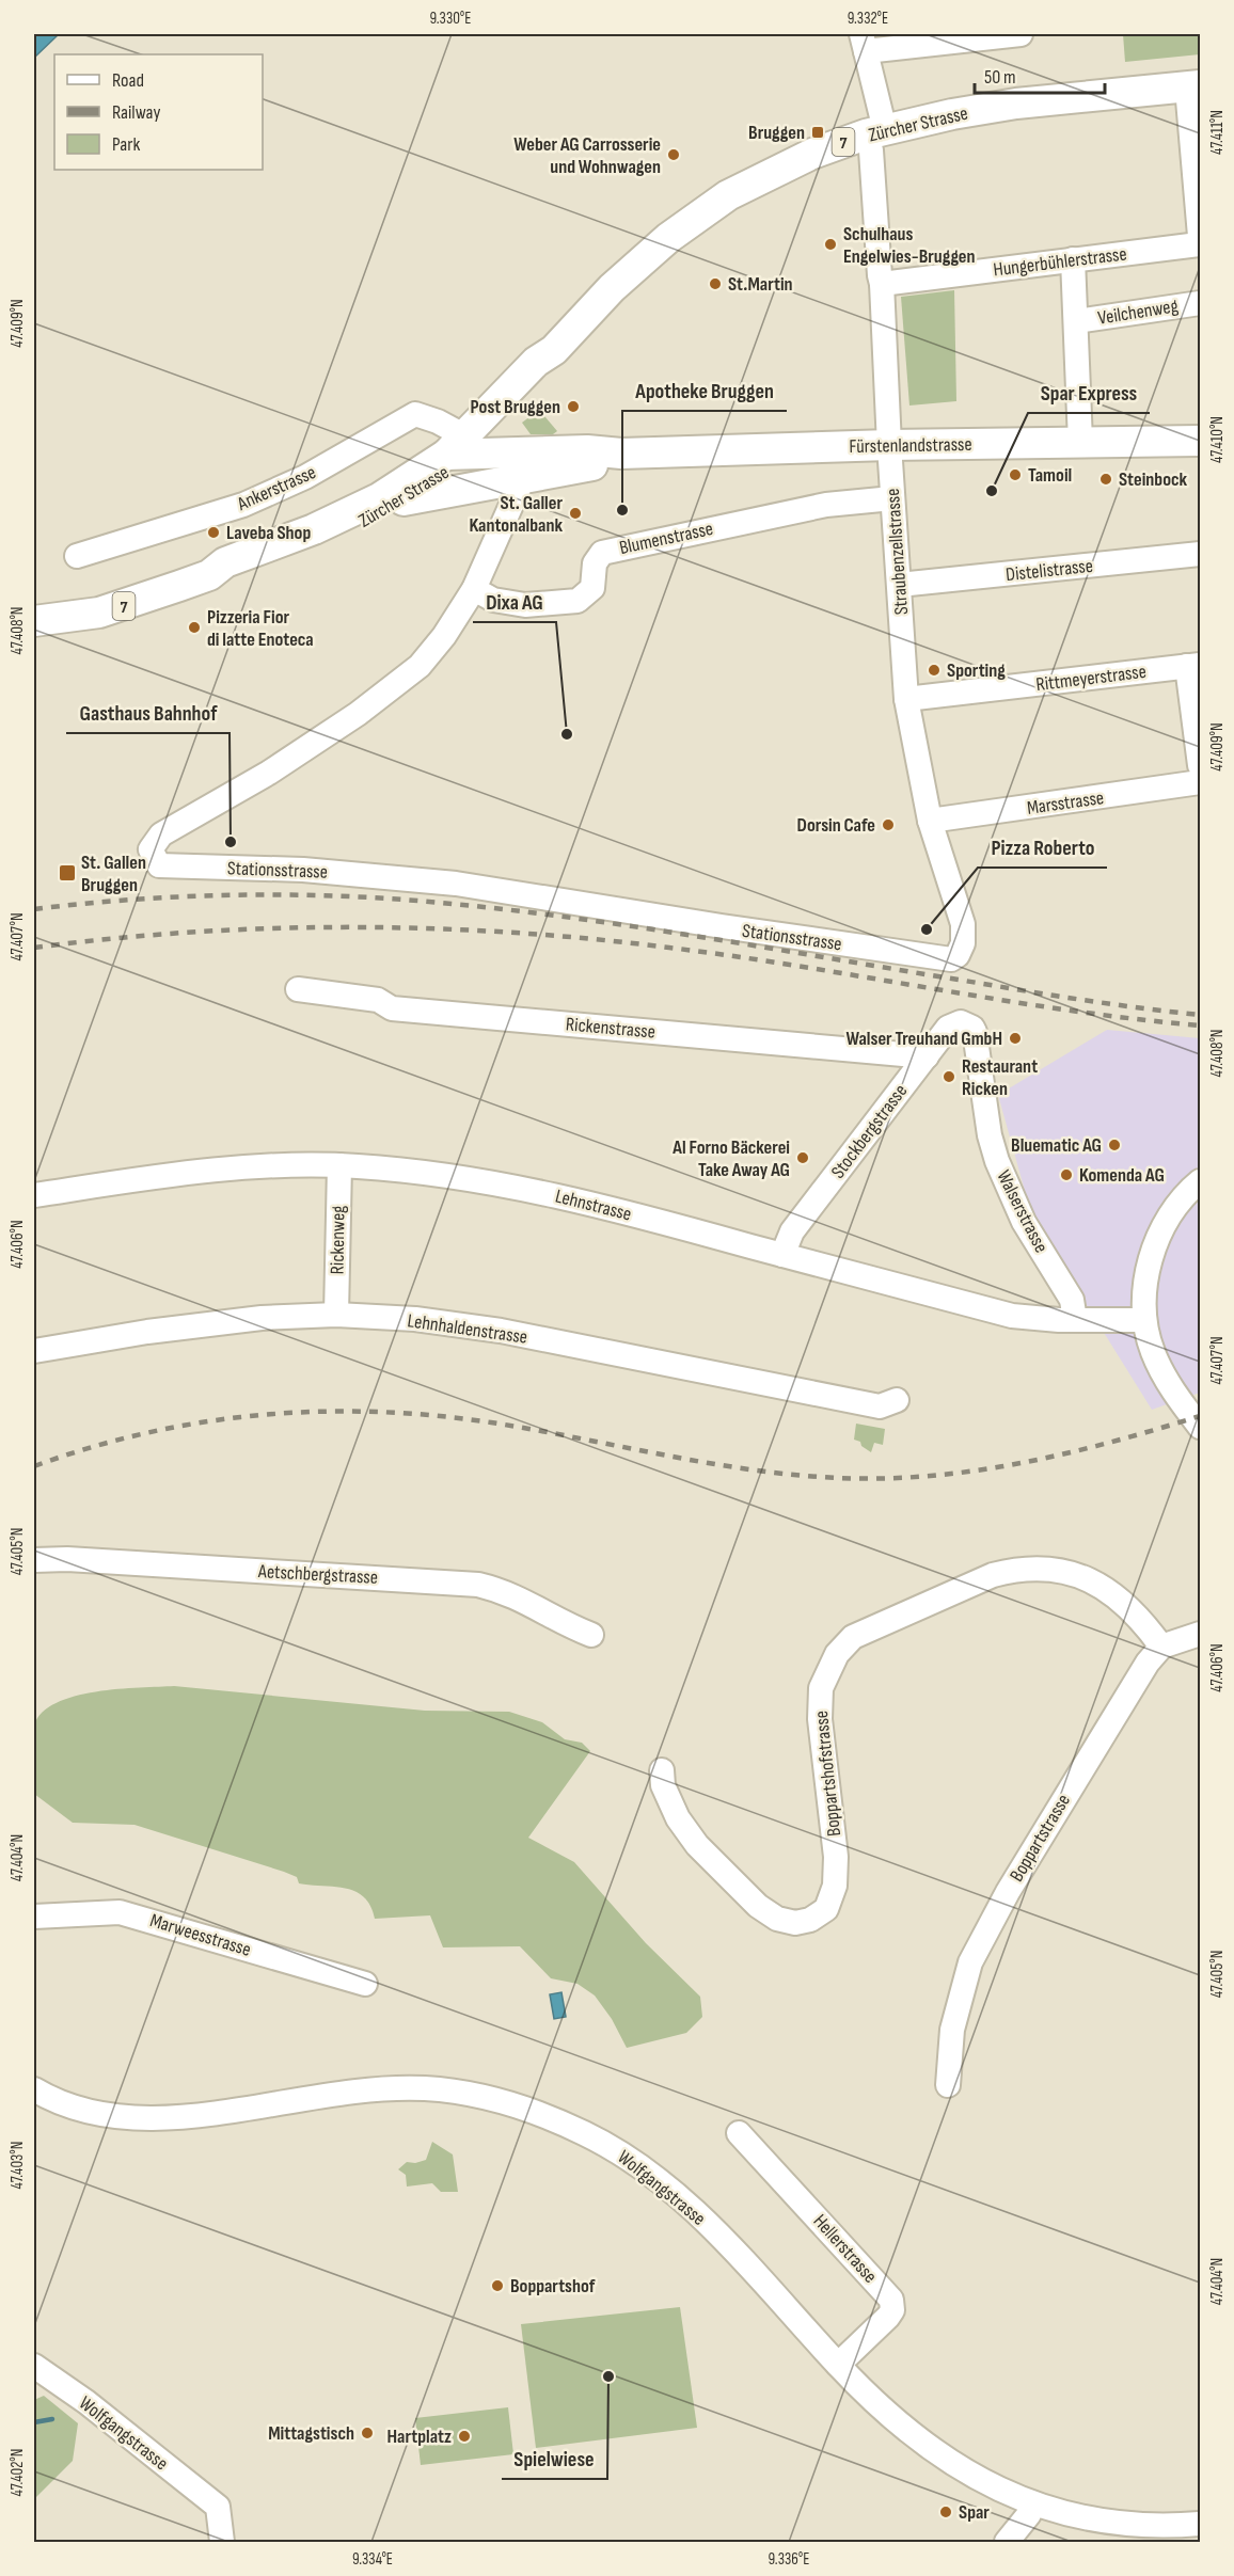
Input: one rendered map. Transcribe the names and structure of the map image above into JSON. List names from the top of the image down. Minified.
{"streets":{"main road":["Zürcher Strasse","7","Fürstenlandstrasse"],"street":["Hungerbühlerstrasse","Veilchenweg","Ankerstrasse","Blumenstrasse","Straubenzellstrasse","Distelistrasse","Rittmeyerstrasse","Marsstrasse","Stationsstrasse","Rickenstrasse","Stockbergstrasse","Lehnstrasse","Walserstrasse","Rickenweg","Lehnhaldenstrasse","Aetschbergstrasse","Boppartshofstrasse","Boppartstrasse","Marweesstrasse","Wolfgangstrasse","Hellerstrasse"]},"crossings":[["Zürcher Strasse","Fürstenlandstrasse"],["Zürcher Strasse","Ankerstrasse"],["Zürcher Strasse","Straubenzellstrasse"],["Hungerbühlerstrasse","Veilchenweg"],["Hungerbühlerstrasse","Straubenzellstrasse"],["Veilchenweg","Fürstenlandstrasse"],["Fürstenlandstrasse","Ankerstrasse"],["Fürstenlandstrasse","Straubenzellstrasse"],["Fürstenlandstrasse","Stationsstrasse"],["Blumenstrasse","Straubenzellstrasse"],["Blumenstrasse","Stationsstrasse"],["Straubenzellstrasse","Distelistrasse"],["Straubenzellstrasse","Rittmeyerstrasse"],["Straubenzellstrasse","Marsstrasse"],["Straubenzellstrasse","Stationsstrasse"],["Rickenstrasse","Stockbergstrasse"],["Stockbergstrasse","Lehnstrasse"],["Stockbergstrasse","Walserstrasse"],["Lehnstrasse","Walserstrasse"],["Lehnstrasse","Rickenweg"],["Rickenweg","Lehnhaldenstrasse"],["Boppartshofstrasse","Boppartstrasse"],["Wolfgangstrasse","Hellerstrasse"]],"places":{"transit":["Bruggen","St. Gallen Bruggen"],"other":["Weber AG Carrosserie und Wohnwagen","Schulhaus Engelwies-Bruggen","St.Martin","Post Bruggen","Tamoil","Steinbock","Spar Express","Apotheke Bruggen","St. Galler Kantonalbank","Laveba Shop","Pizzeria Fior di latte Enoteca","Sporting","Dixa AG","Dorsin Cafe","Gasthaus Bahnhof","Pizza Roberto","Walser Treuhand GmbH","Restaurant Ricken","Bluematic AG","Al Forno Bäckerei Take Away AG","Komenda AG","Boppartshof","Spielwiese","Mittagstisch","Hartplatz","Spar"]},"legend":["Road","Railway","Park"],"scale_bar":"50 m","coordinates":["9.330°E","9.332°E","47.411°N","47.409°N","47.410°N","47.408°N","47.407°N","47.406°N","47.405°N","47.404°N","47.403°N","47.402°N","9.334°E","9.336°E"]}
